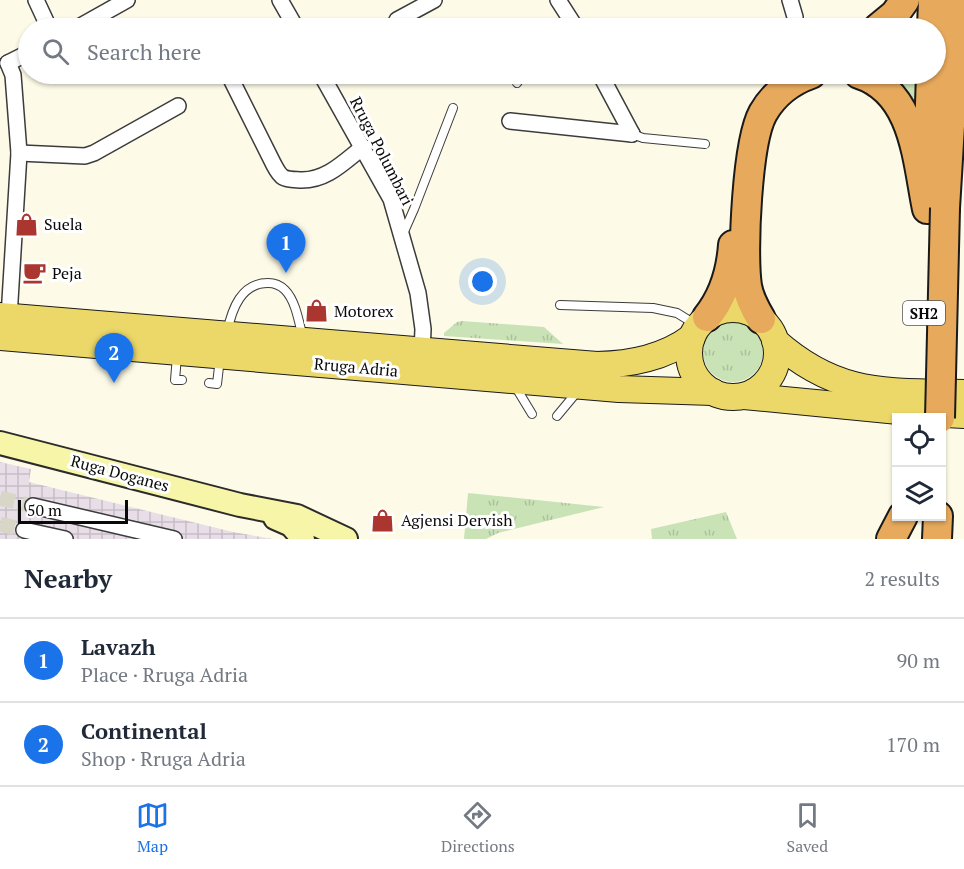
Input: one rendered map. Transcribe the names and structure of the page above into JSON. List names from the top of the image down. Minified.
{"streets":{"highway":["SH2"],"main road":["Rruga Adria","Ruga Doganes"],"street":["Rruga Polumbari"]},"crossings":[["Rruga Polumbari","Rruga Adria"]],"places":{"shop":["Suela","Motorex","Agjensi Dervish"],"cafe":["Peja"]},"scale_bar":"50 m","page":{"search":"Search here","pins":["1","2"],"scale":"50 m","heading":["Nearby","2 results"],"list":[{"mark":"1","name":"Lavazh","note":"Place · Rruga Adria","value":"90 m"},{"mark":"2","name":"Continental","note":"Shop · Rruga Adria","value":"170 m"}],"nav":["Map","Directions","Saved"]}}
